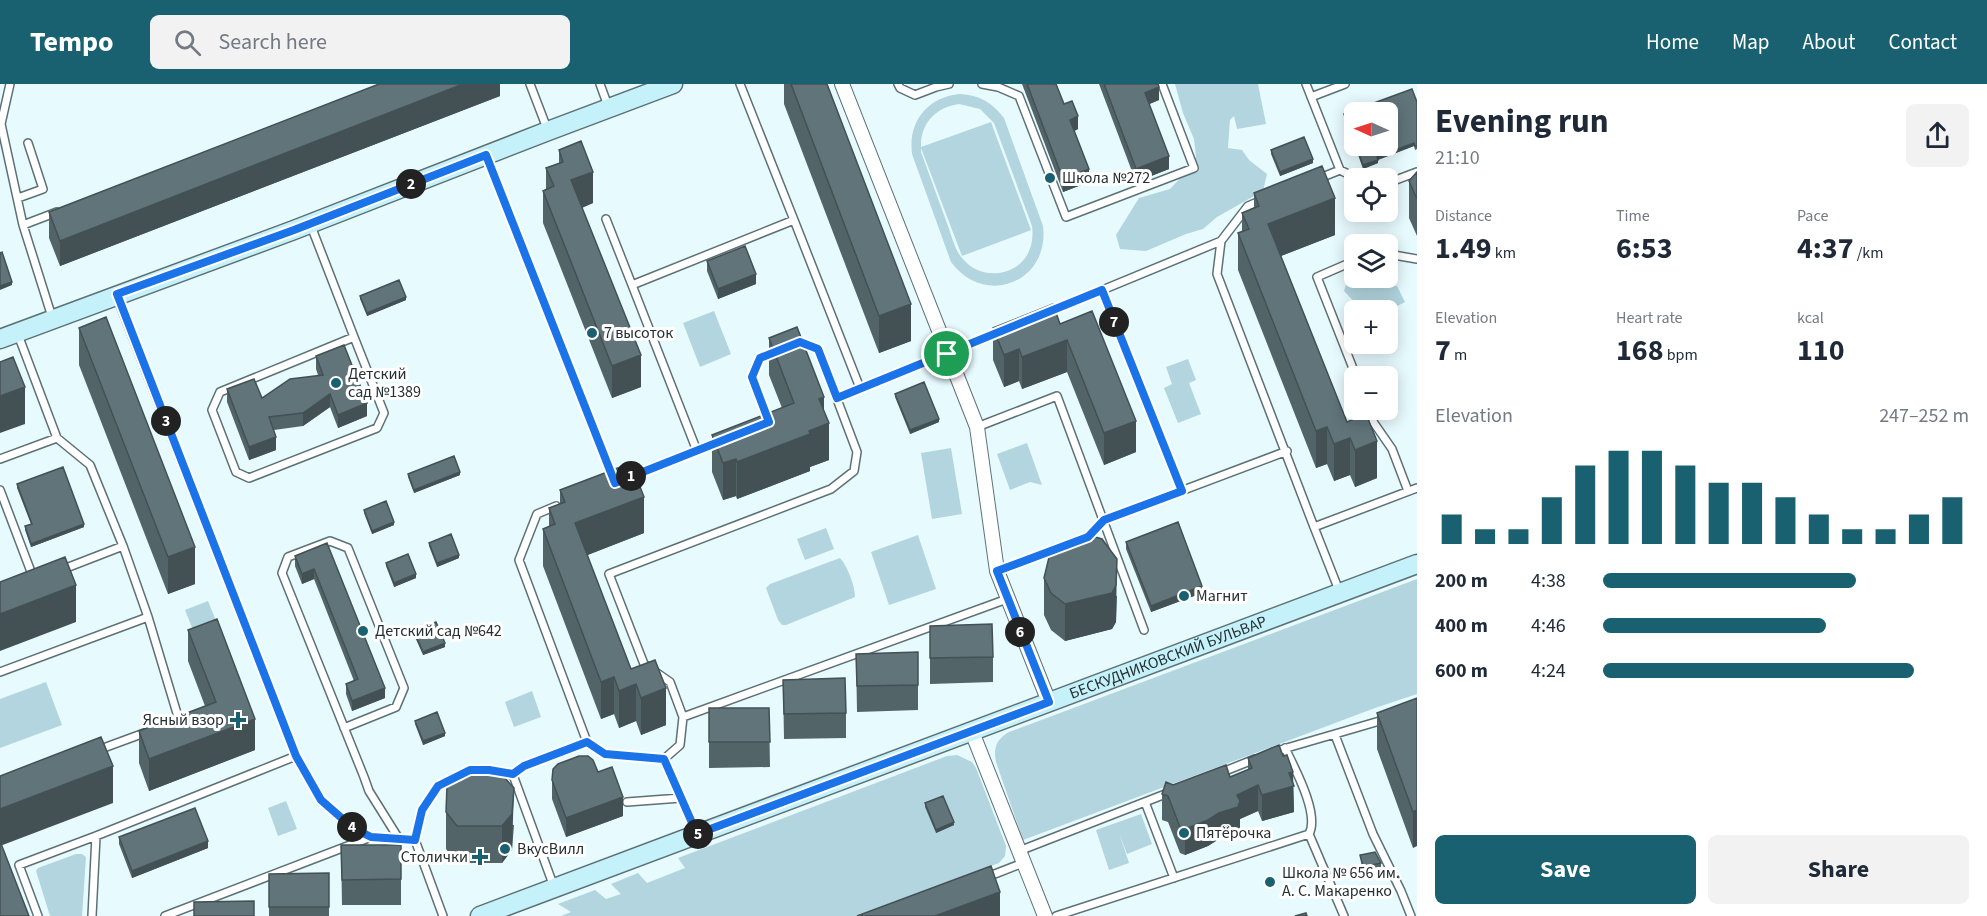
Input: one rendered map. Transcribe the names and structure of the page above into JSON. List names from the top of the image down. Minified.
{"streets":{"street":["БЕСКУДНИКОВСКИЙ БУЛЬВАР"]},"places":{"other":["Школа №272","7 высоток","Детский сад №1389","Магнит","Детский сад №642","Пятёрочка","ВкусВилл","Школа № 656 им. А. С. Макаренко"],"health":["Ясный взор","Столички"]},"north":"left","page":{"header":"Tempo","search":"Search here","nav":["Home","Map","About","Contact"],"heading":["Evening run","21:10"],"map_buttons":["+","−"],"pins":["2","7","3","1","6","4","5"],"stats":[["Distance","1.49 km"],["Time","6:53"],["Pace","4:37 /km"],["Elevation","7 m"],["Heart rate","168 bpm"],["kcal","110"]],"chart":["Elevation","247–252 m"],"list":[{"name":"200 m","note":"4:38"},{"name":"400 m","note":"4:46"},{"name":"600 m","note":"4:24"}],"buttons":["Save","Share"]}}
